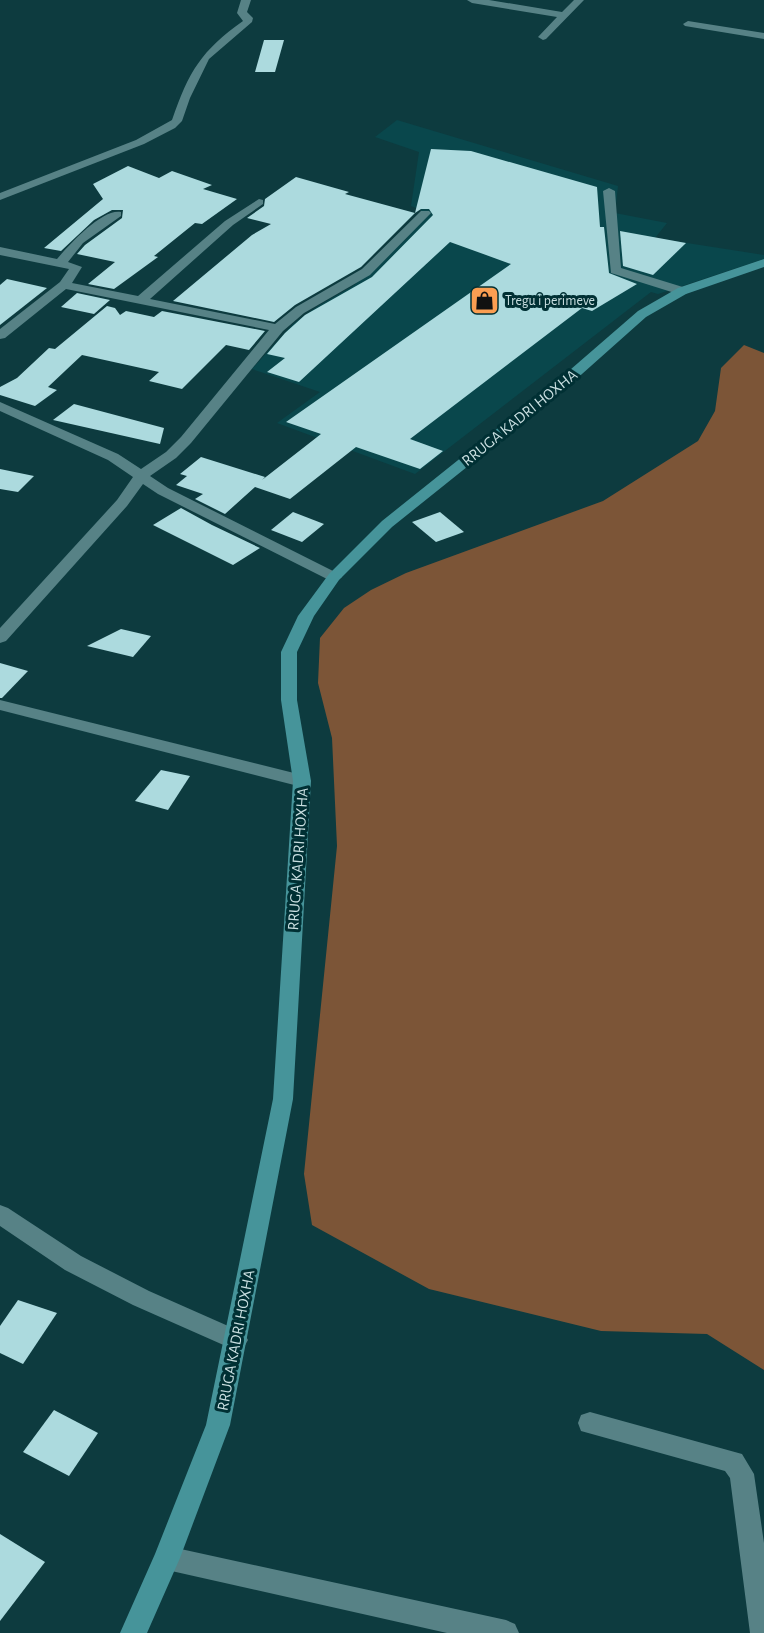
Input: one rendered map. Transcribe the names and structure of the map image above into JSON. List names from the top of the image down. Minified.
{"streets":{"main road":["RRUGA KADRI HOXHA"]},"places":{"shop":["Tregu i perimeve"]}}
